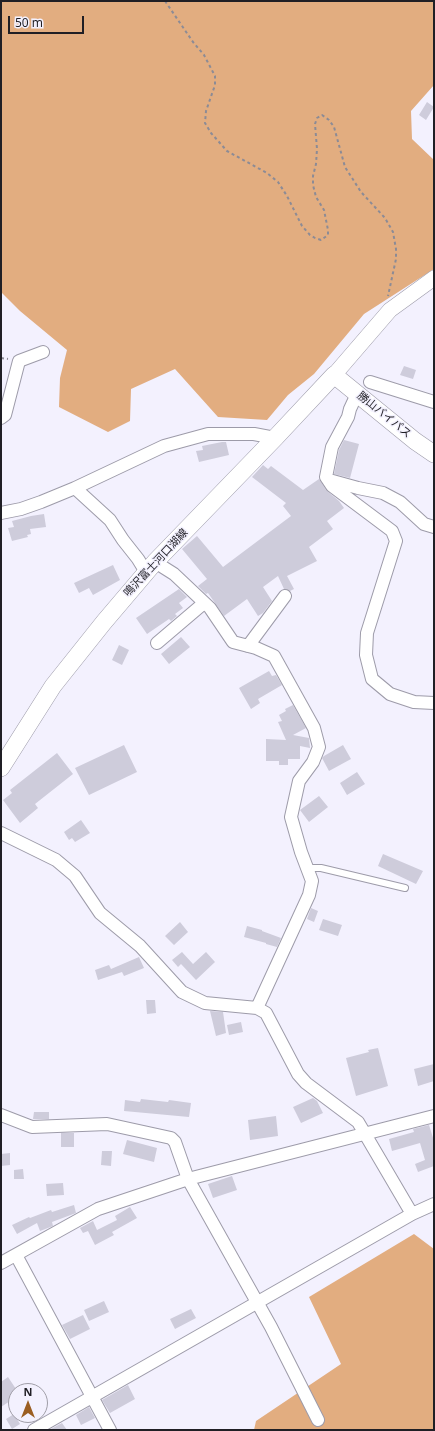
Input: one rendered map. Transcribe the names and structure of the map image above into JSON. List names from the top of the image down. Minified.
{"streets":{"main road":["勝山バイパス","鳴沢富士河口湖線"]},"crossings":[["勝山バイパス","鳴沢富士河口湖線"]],"scale_bar":"50 m","north":"top"}
